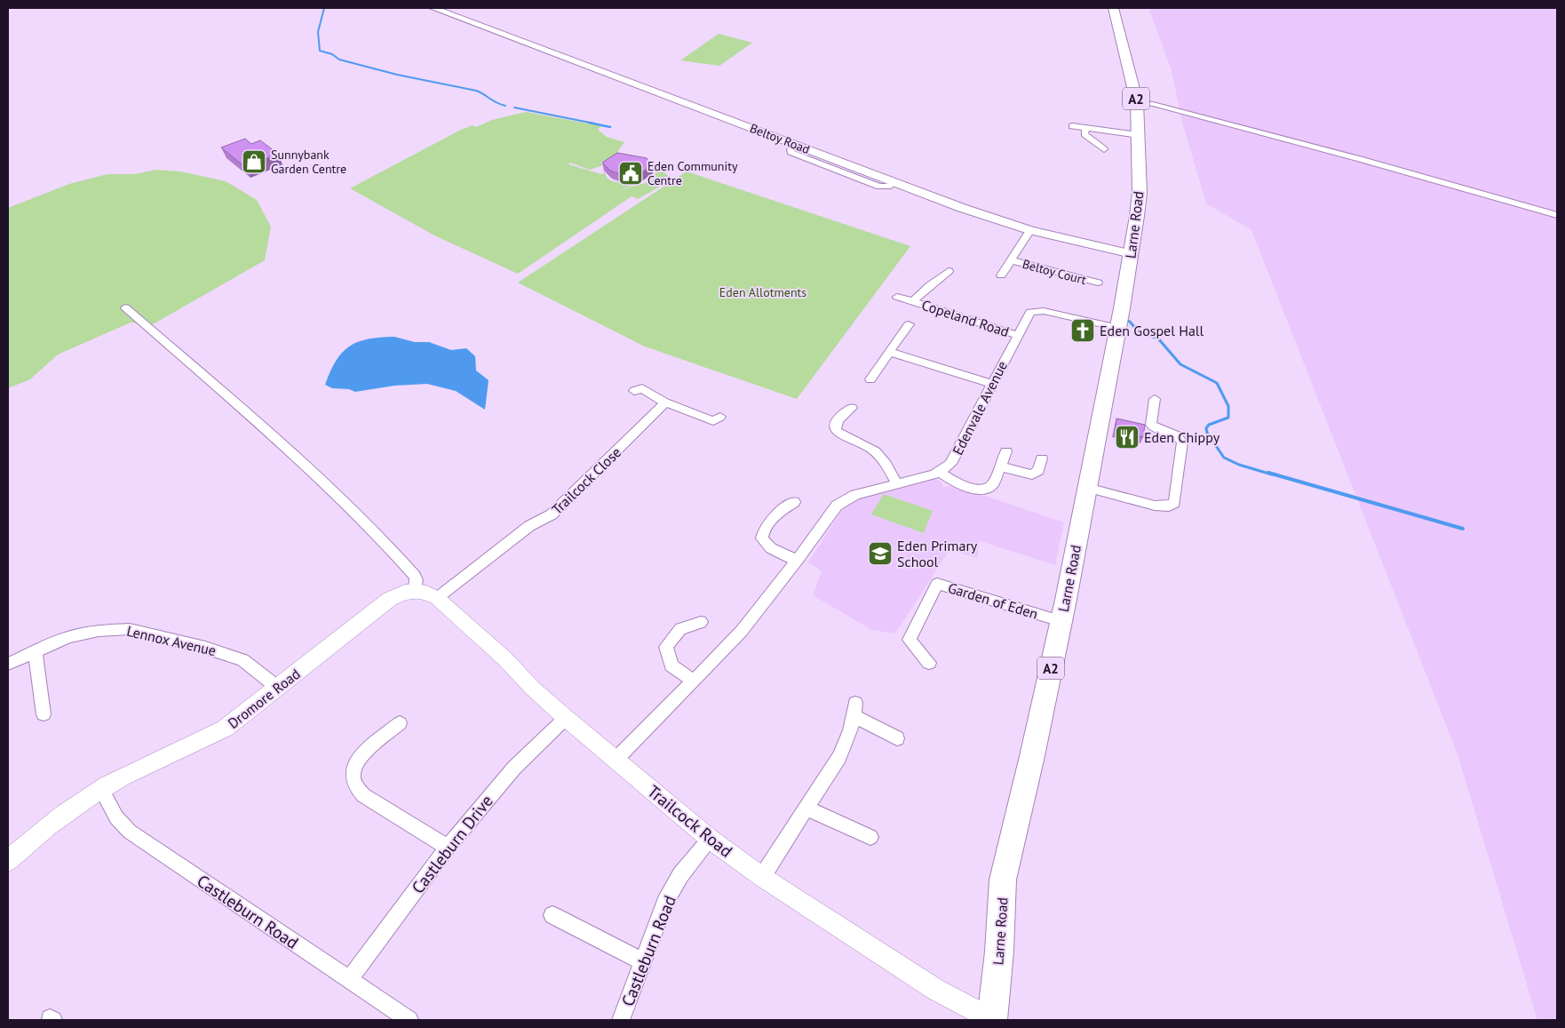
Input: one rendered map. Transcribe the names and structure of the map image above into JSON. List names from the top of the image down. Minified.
{"streets":{"main road":["A2","Beltoy Road","Larne Road"],"street":["Beltoy Court","Copeland Road","Edenvale Avenue","Trailcock Close","Garden of Eden","Lennox Avenue","Dromore Road","Trailcock Road","Castleburn Drive","Castleburn Road"]},"crossings":[["Beltoy Road","Larne Road"],["Beltoy Road","Beltoy Court"],["Larne Road","Edenvale Avenue"],["Larne Road","Garden of Eden"],["Larne Road","Trailcock Road"],["Copeland Road","Edenvale Avenue"],["Edenvale Avenue","Trailcock Road"],["Trailcock Close","Trailcock Road"],["Lennox Avenue","Dromore Road"],["Dromore Road","Trailcock Road"],["Dromore Road","Castleburn Road"],["Trailcock Road","Castleburn Drive"],["Trailcock Road","Castleburn Road"],["Castleburn Drive","Castleburn Road"]],"parks":["Eden Allotments"],"places":{"shop":["Sunnybank Garden Centre"],"public building":["Eden Community Centre"],"church":["Eden Gospel Hall"],"restaurant":["Eden Chippy"],"school or university":["Eden Primary School"]}}
